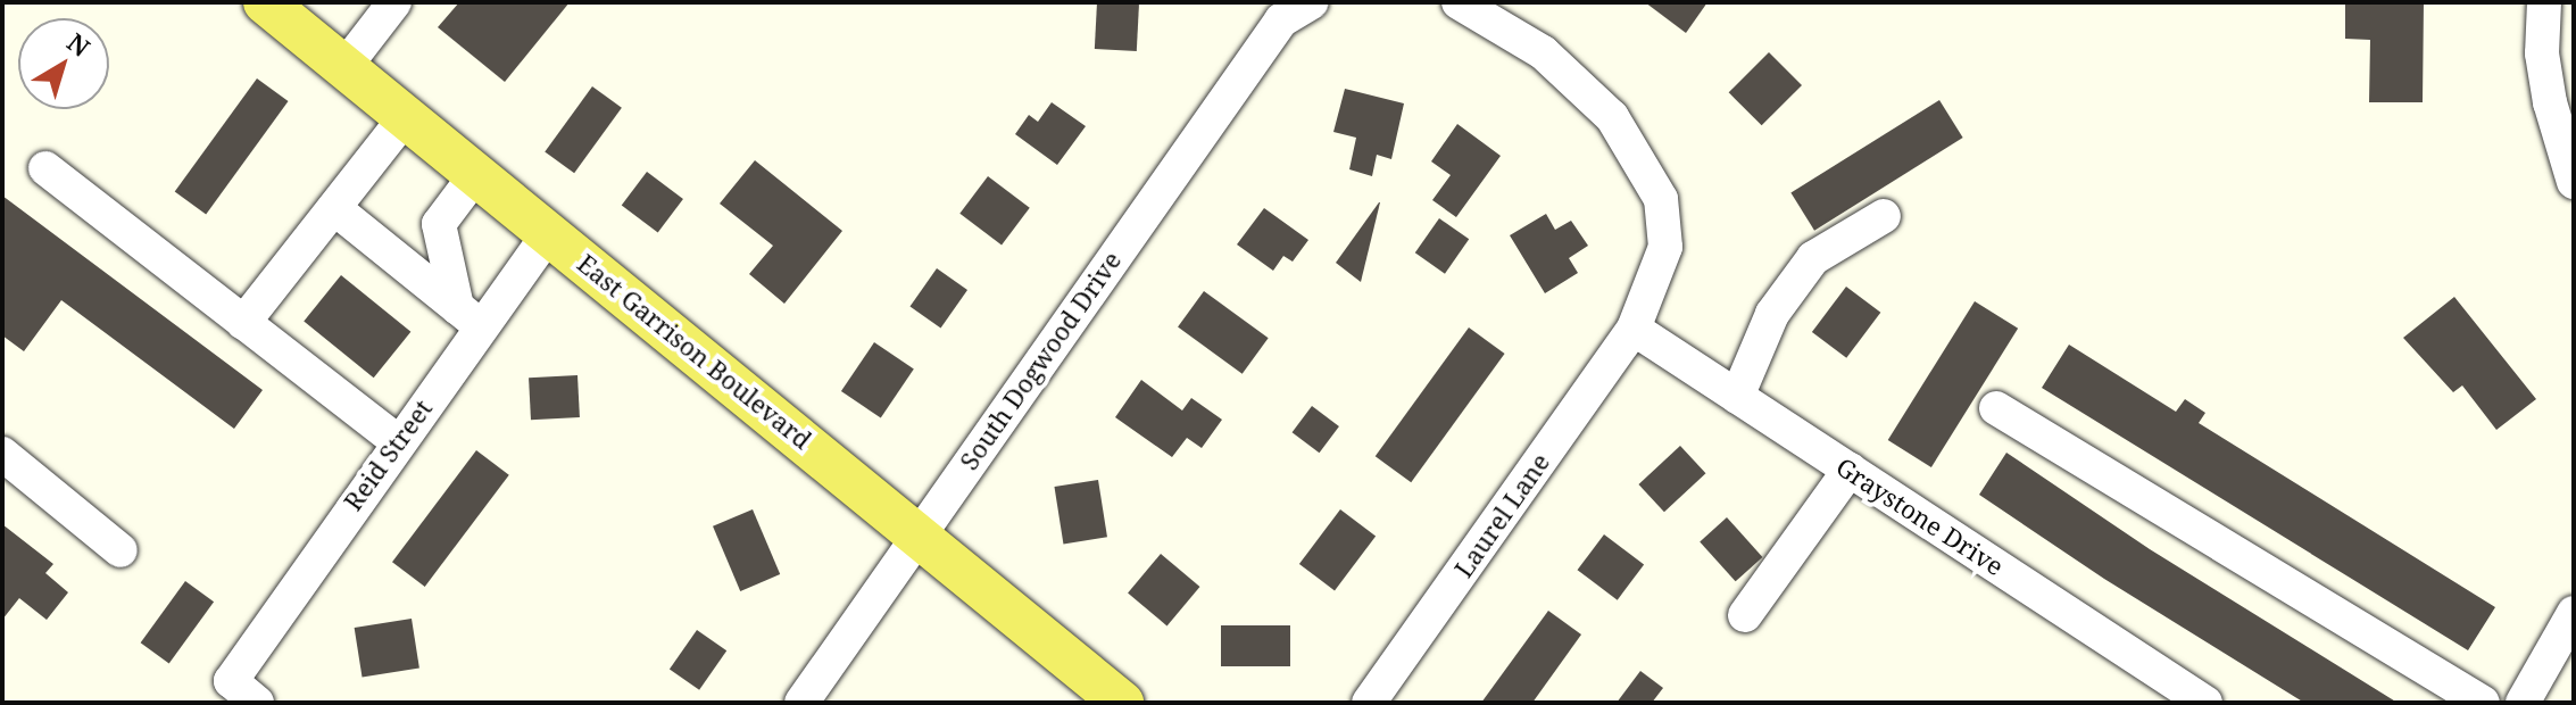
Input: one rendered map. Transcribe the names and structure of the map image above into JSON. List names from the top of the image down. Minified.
{"streets":{"main road":["East Garrison Boulevard"],"street":["South Dogwood Drive","Reid Street","Laurel Lane","Graystone Drive"]},"crossings":[["East Garrison Boulevard","South Dogwood Drive"],["East Garrison Boulevard","Reid Street"],["Laurel Lane","Graystone Drive"]],"north":"top right"}
